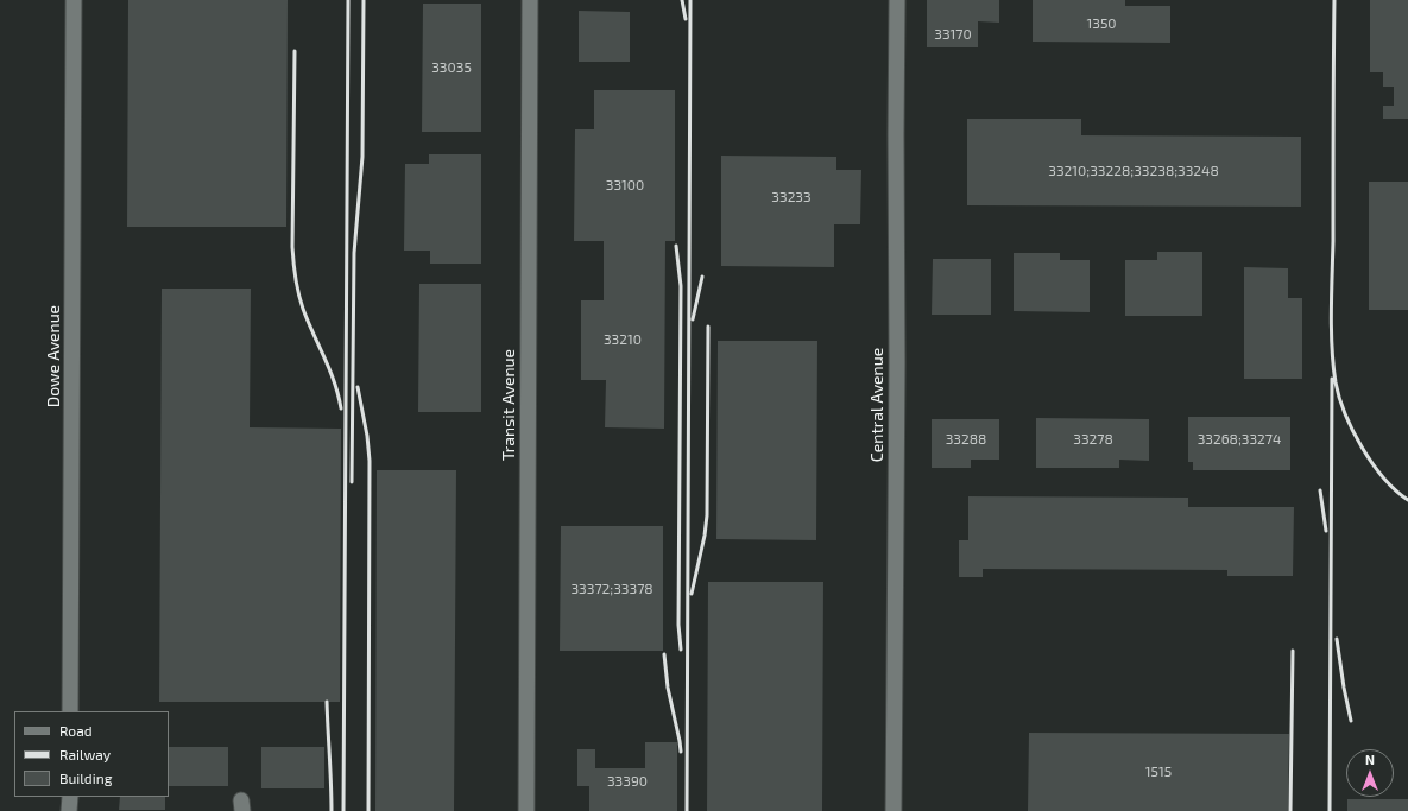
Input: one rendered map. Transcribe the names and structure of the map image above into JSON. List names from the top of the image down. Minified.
{"streets":{"street":["Dowe Avenue","Transit Avenue","Central Avenue"]},"house_numbers":["1350","33170","33035","33210;33228;33238;33248","33100","33233","33210","33288","33278","33268;33274","33372;33378","1515","33390"],"legend":["Road","Railway","Building"],"north":"top"}
